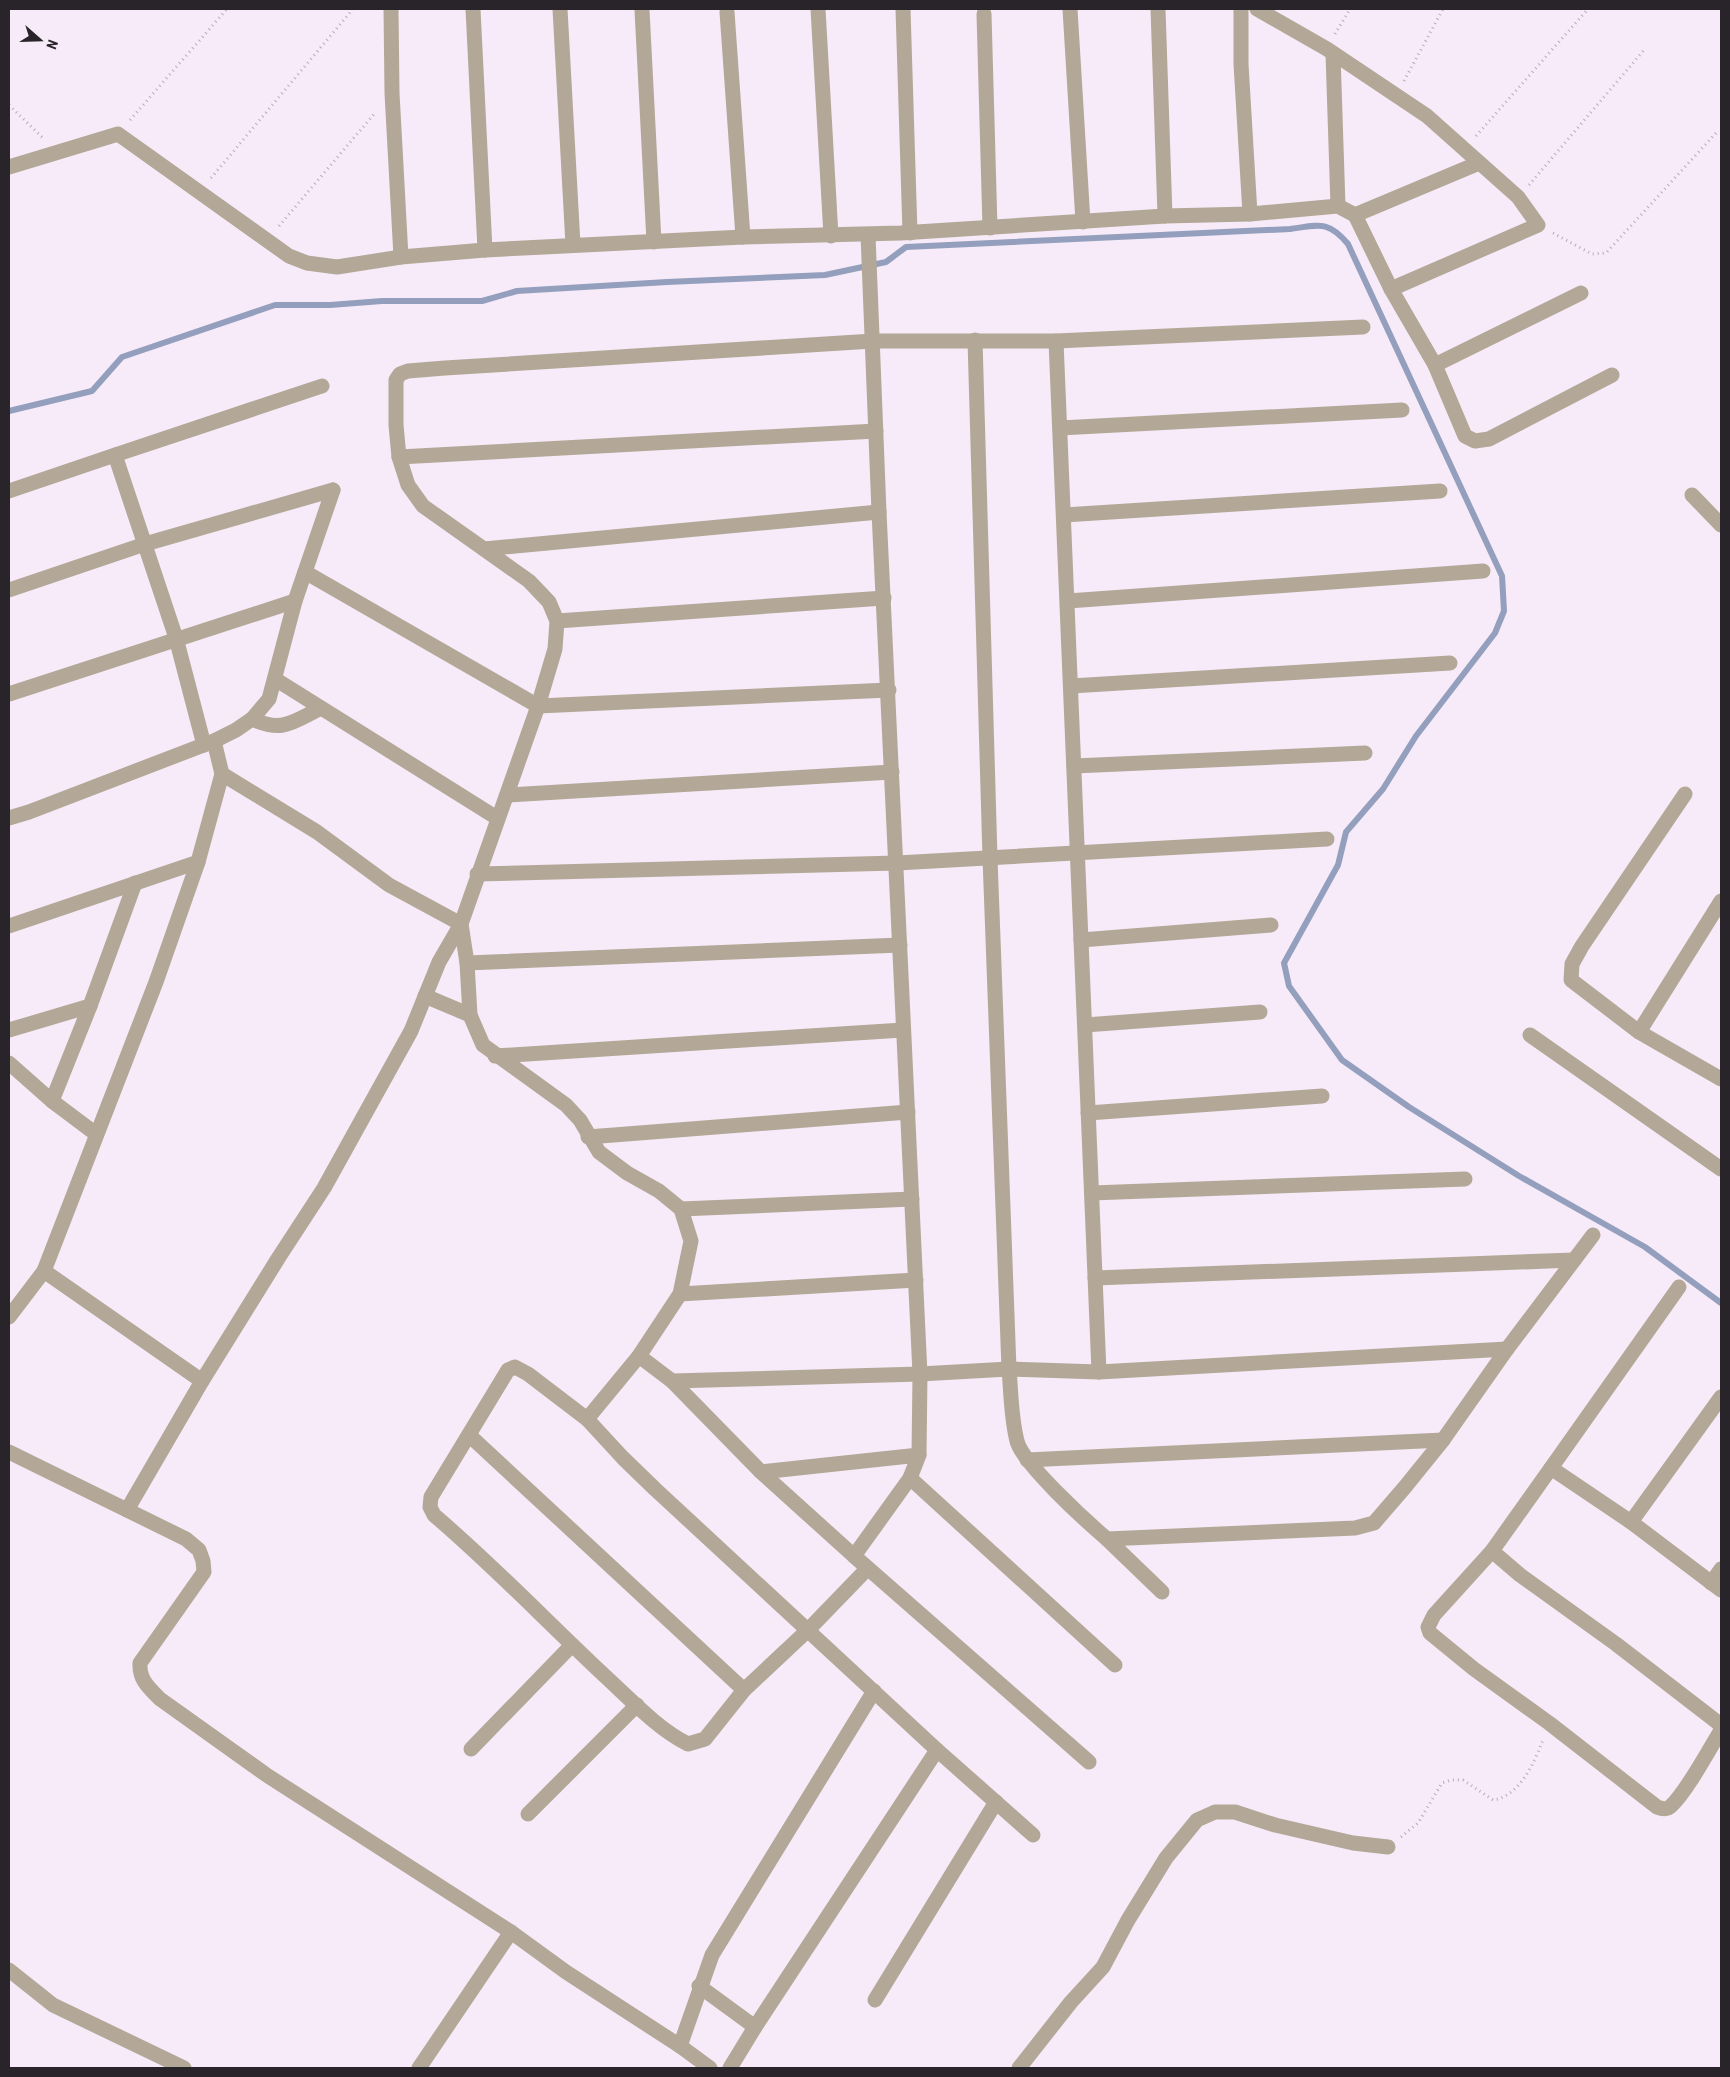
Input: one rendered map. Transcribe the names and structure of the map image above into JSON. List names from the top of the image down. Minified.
{"north":"right"}
